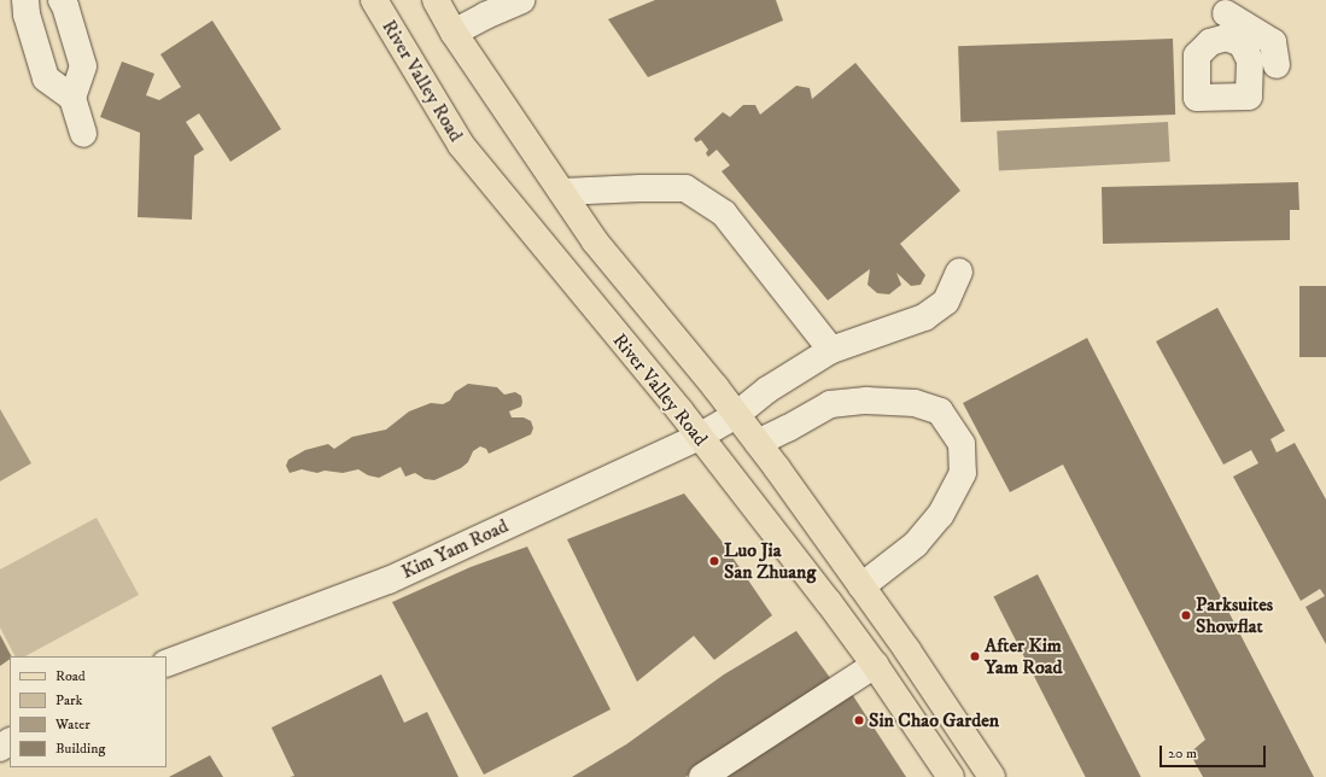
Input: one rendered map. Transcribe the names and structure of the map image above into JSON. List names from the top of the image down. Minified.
{"streets":{"main road":["River Valley Road"],"street":["Kim Yam Road"]},"crossings":[["River Valley Road","Kim Yam Road"]],"places":["Luo Jia San Zhuang","Parksuites Showflat","After Kim Yam Road","Sin Chao Garden"],"legend":["Road","Park","Water","Building"],"scale_bar":"20 m"}
